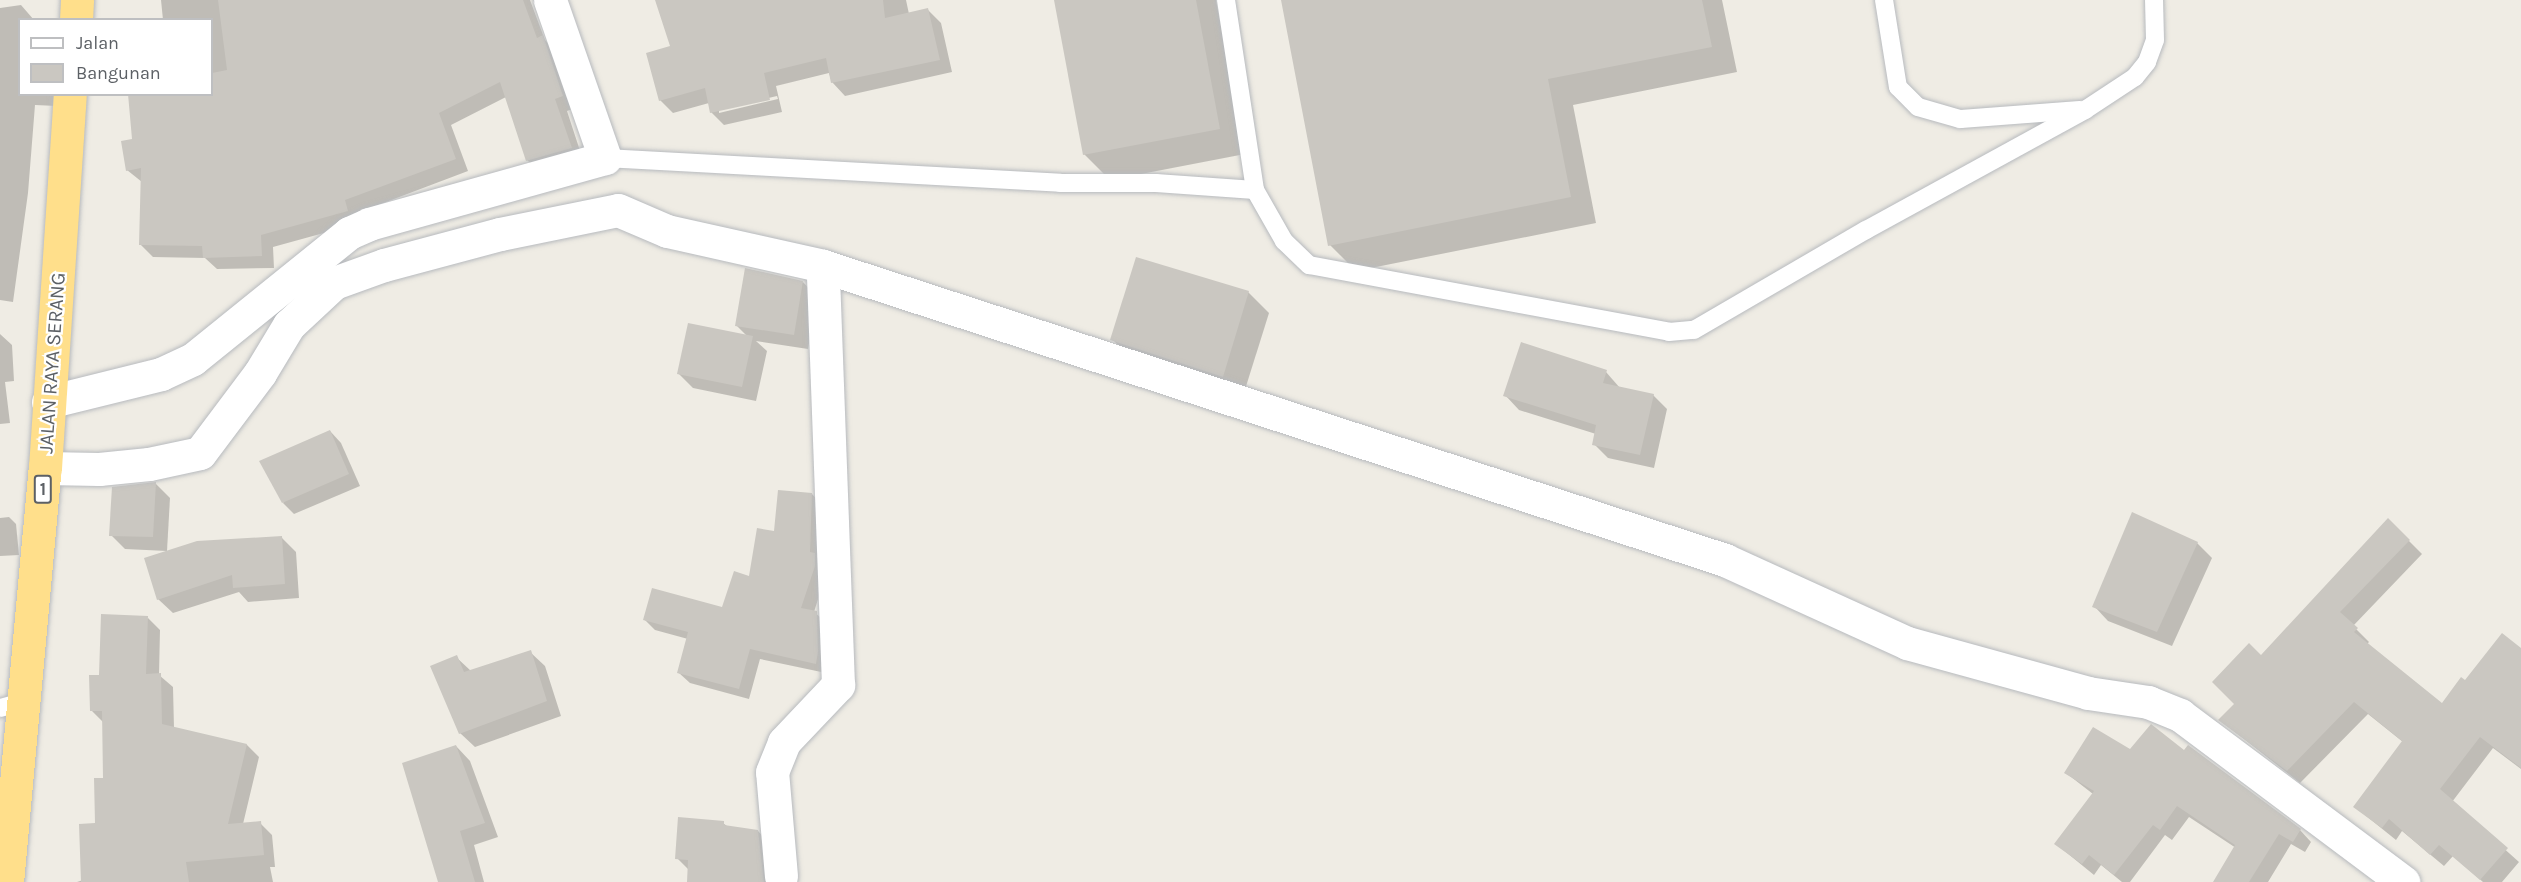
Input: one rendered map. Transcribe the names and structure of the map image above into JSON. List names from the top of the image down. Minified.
{"streets":{"highway":["JALAN RAYA SERANG","1"]},"legend":["Jalan","Bangunan"]}
